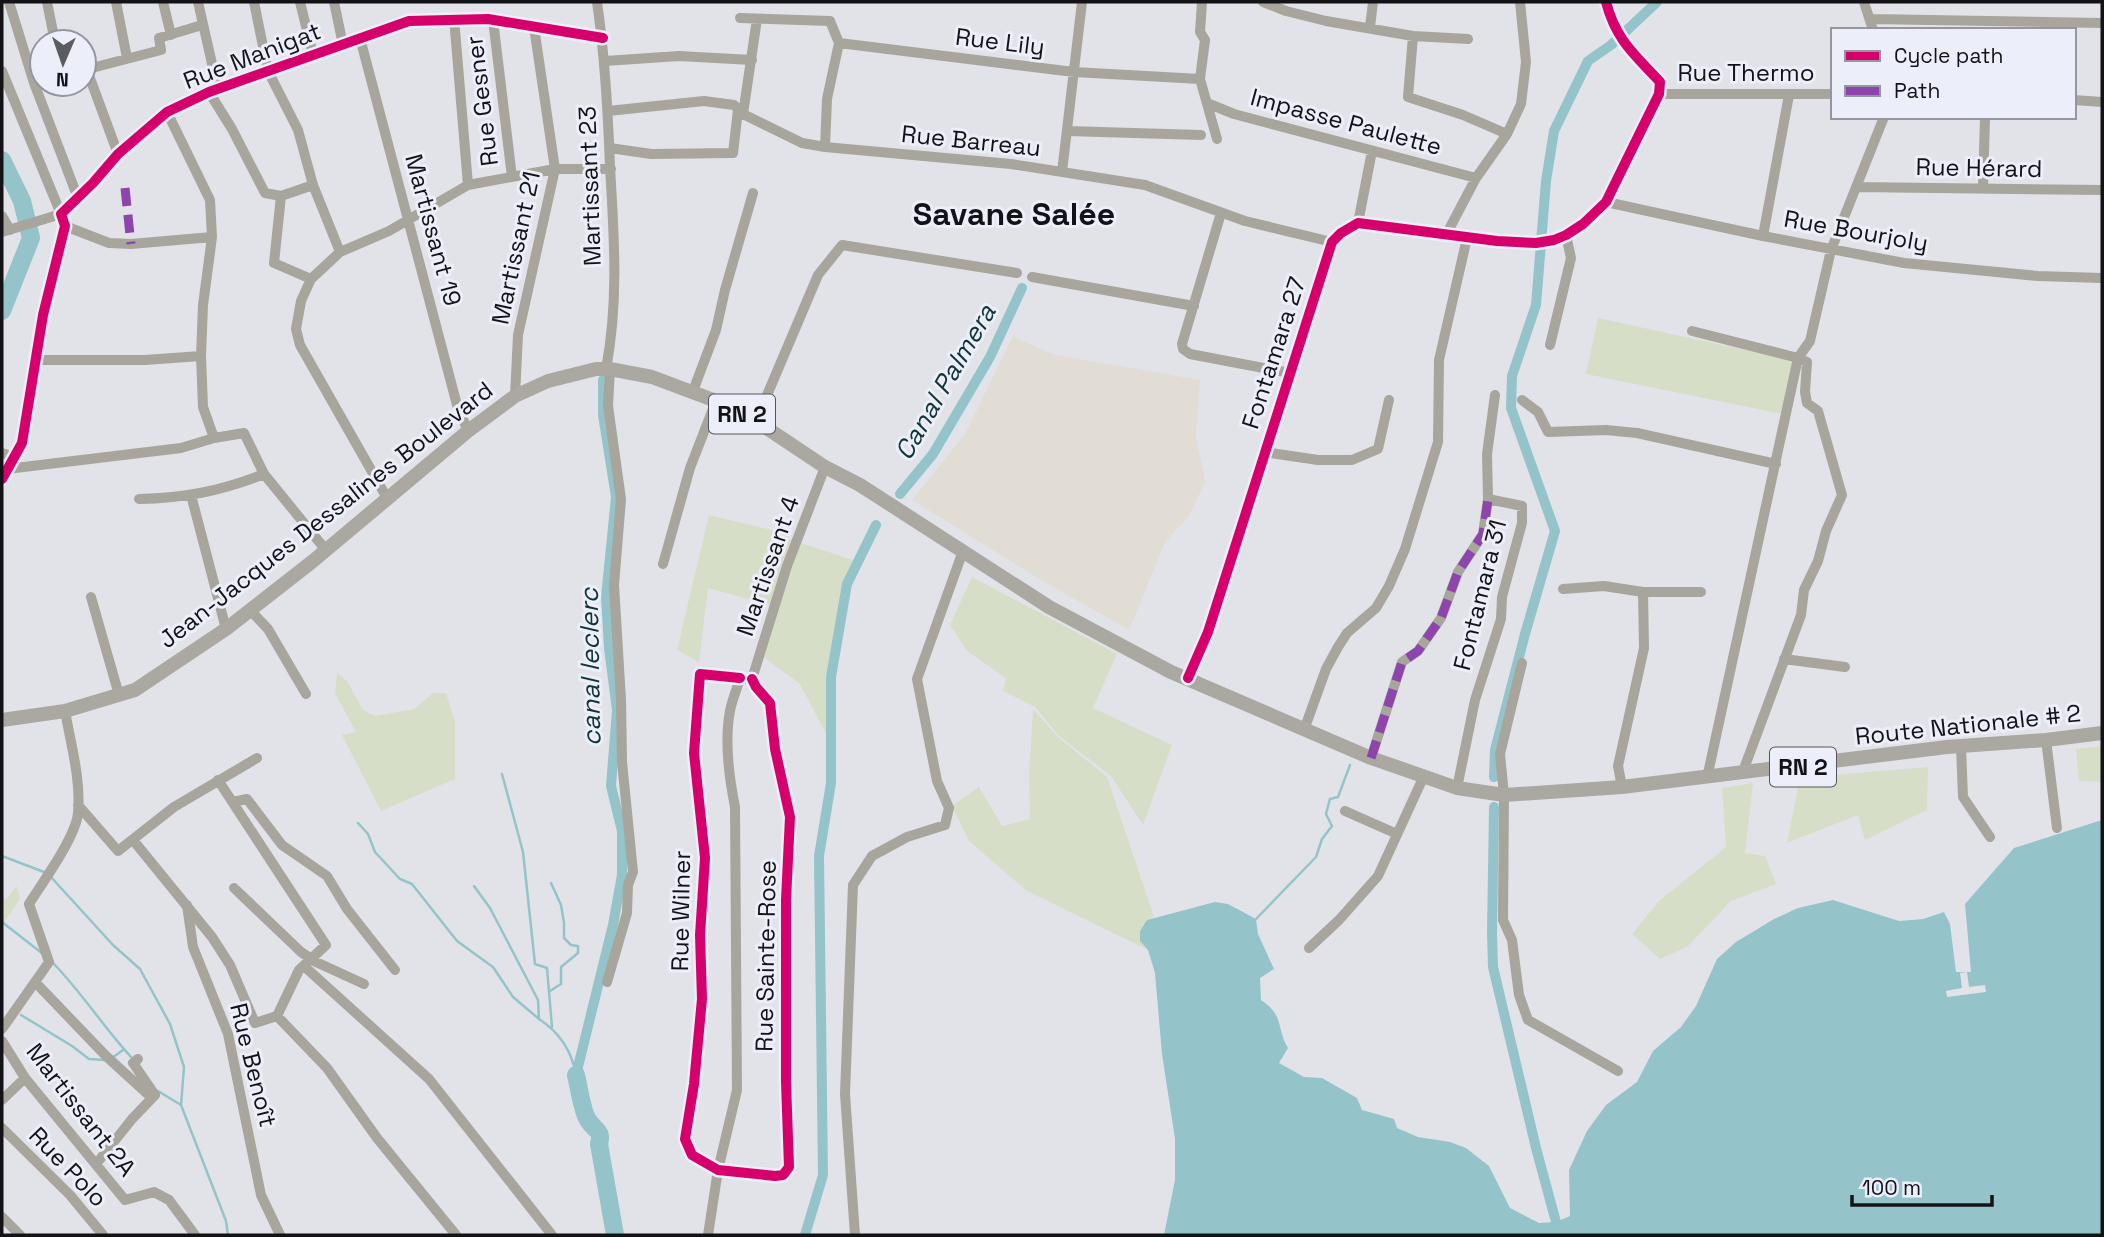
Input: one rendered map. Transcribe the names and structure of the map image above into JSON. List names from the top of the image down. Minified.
{"streets":{"main road":["RN 2","Jean-Jacques Dessalines Boulevard","Route Nationale # 2"],"street":["Rue Lily","Rue Manigat","Rue Thermo","Rue Gesner","Impasse Paulette","Rue Barreau","Rue Hérard","Martissant 23","Martissant 19","Rue Bourjoly","Martissant 21","Fontamara 27","Martissant 4","Fontamara 31","Rue Wilner","Rue Sainte-Rose","Rue Benoît","Martissant 2A","Rue Polo"]},"crossings":[["Rue Manigat","Rue Gesner"],["Rue Manigat","Martissant 23"],["Rue Manigat","Martissant 19"],["Rue Manigat","Martissant 21"],["Rue Barreau","Martissant 23"],["Rue Barreau","Fontamara 27"],["Martissant 23","Jean-Jacques Dessalines Boulevard"],["Martissant 19","Jean-Jacques Dessalines Boulevard"],["Martissant 21","Jean-Jacques Dessalines Boulevard"],["Fontamara 27","Jean-Jacques Dessalines Boulevard"],["Jean-Jacques Dessalines Boulevard","Martissant 4"],["Jean-Jacques Dessalines Boulevard","Fontamara 31"],["Jean-Jacques Dessalines Boulevard","Route Nationale # 2"],["Jean-Jacques Dessalines Boulevard","Martissant 2A"],["Martissant 4","Rue Sainte-Rose"],["Rue Wilner","Rue Sainte-Rose"]],"districts":["Savane Salée"],"water":["Canal Palmera","canal leclerc"],"legend":["Cycle path","Path"],"scale_bar":"100 m","north":"bottom"}
